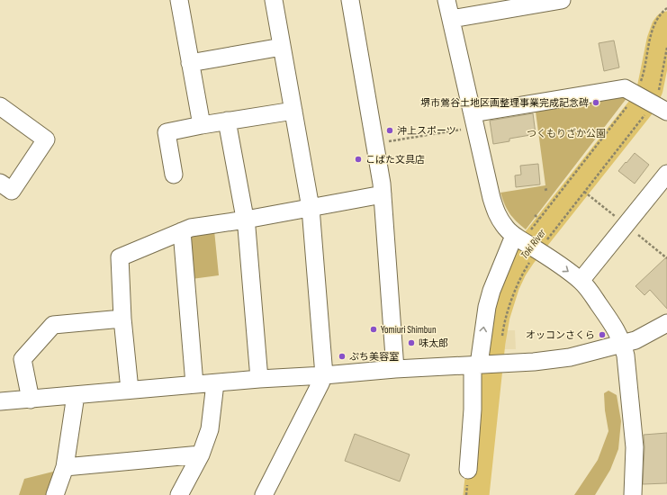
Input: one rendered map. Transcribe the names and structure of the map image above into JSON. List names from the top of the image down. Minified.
{"water":["Toki River"],"parks":["つくもりざか公園"],"places":["堺市鶯谷土地区画整理事業完成記念碑","沖上スポーツ","こばた文具店","Yomiuri Shimbun","オッコンさくら","味太郎","ぷち美容室"]}
